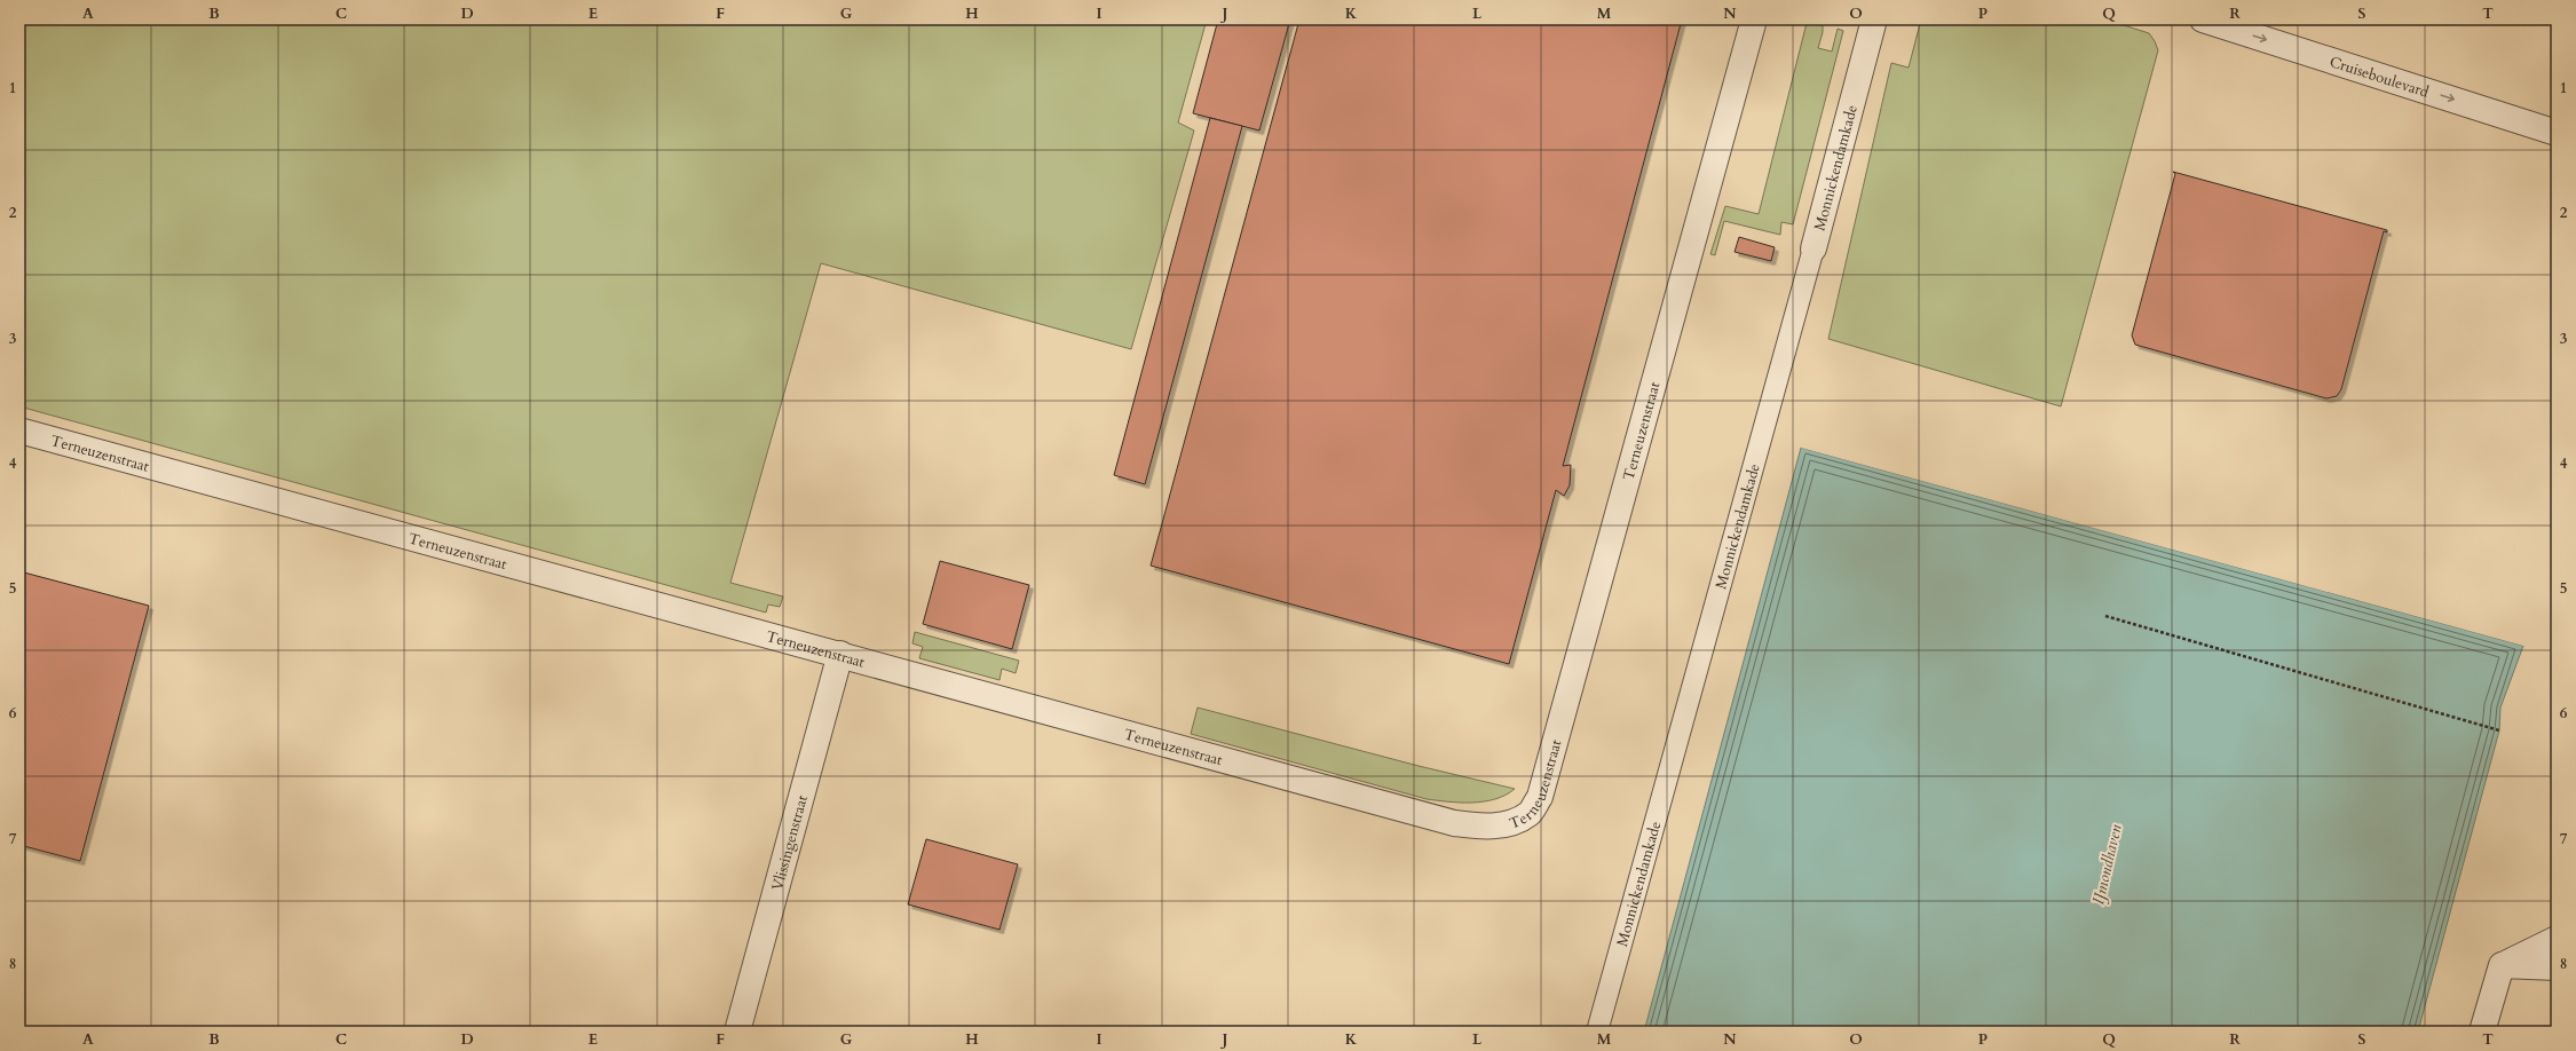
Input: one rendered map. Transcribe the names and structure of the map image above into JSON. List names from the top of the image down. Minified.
{"streets":{"street":["Cruiseboulevard","Monnickendamkade","Terneuzenstraat","Vlissingenstraat"]},"crossings":[["Terneuzenstraat","Vlissingenstraat"]],"one_way":["Cruiseboulevard"],"water":["IJmondhaven"],"grid":{"columns":["A","B","C","D","E","F","G","H","I","J","K","L","M","N","O","P","Q","R","S","T"],"rows":["1","2","3","4","5","6","7","8"]}}
